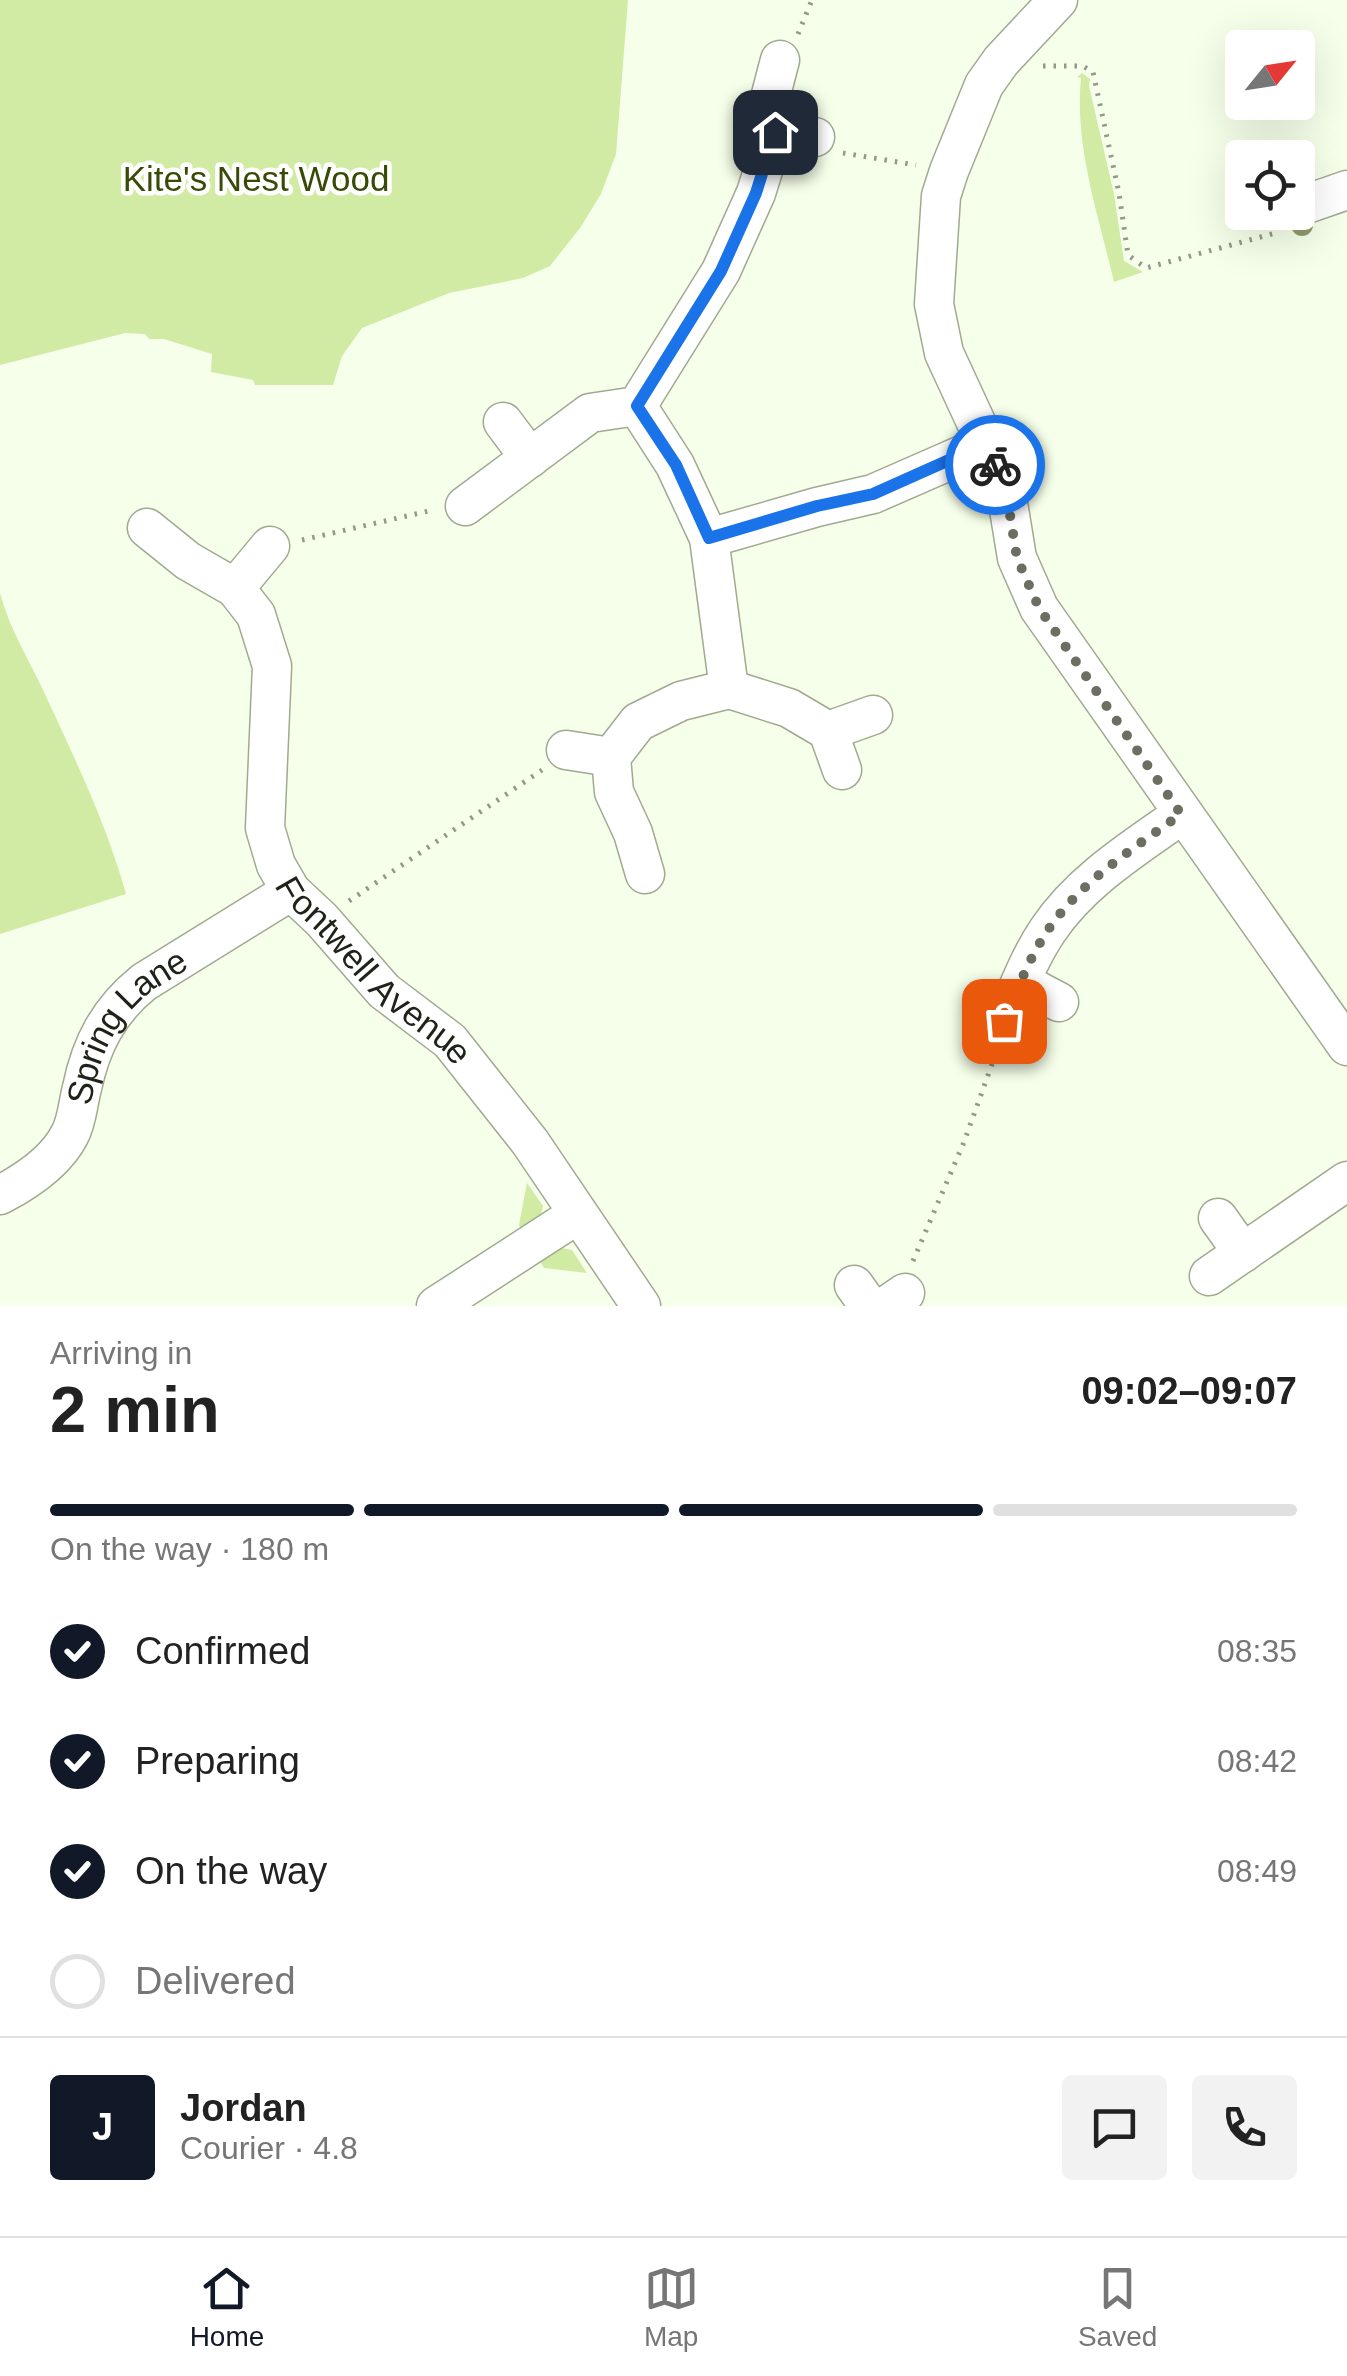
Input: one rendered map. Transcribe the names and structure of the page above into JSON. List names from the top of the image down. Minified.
{"streets":{"street":["Fontwell Avenue","Spring Lane"]},"crossings":[["Fontwell Avenue","Spring Lane"]],"parks":["Kite's Nest Wood"],"north":"top right","page":{"heading":["2 min","Arriving in","09:02–09:07"],"panel":["Jordan","Courier · 4.8"],"bar":"On the way · 180 m","list":[["Confirmed","08:35"],["Preparing","08:42"],["On the way","08:49"],"Delivered"],"round":"J","tabs":["Home","Map","Saved"]}}
